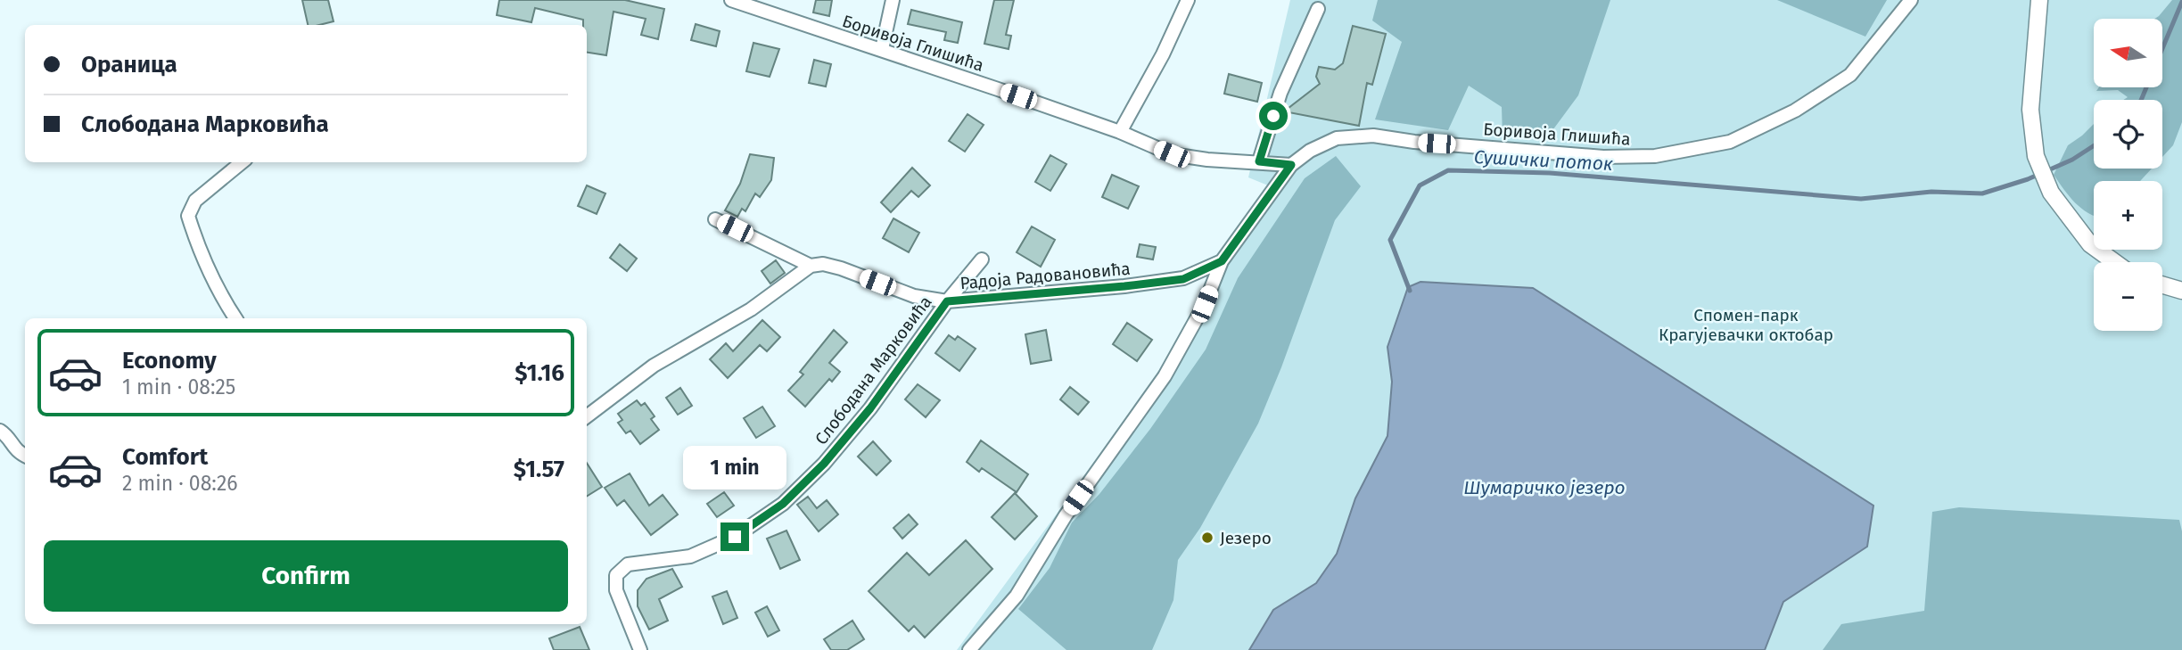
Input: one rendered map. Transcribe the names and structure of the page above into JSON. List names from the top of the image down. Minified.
{"streets":{"street":["Боривоја Глишића","Радоја Радовановића","Слободана Марковића"]},"crossings":[["Радоја Радовановића","Слободана Марковића"]],"water":["Сушички поток","Шумаричко језеро"],"parks":["Спомен-парк Крагујевачки октобар"],"places":["Језеро"],"north":"left","page":{"map_buttons":["+","−"],"banner":["Ораница","Слободана Марковића"],"list":[{"name":"Economy","note":"1 min · 08:25","value":"$1.16"},{"name":"Comfort","note":"2 min · 08:26","value":"$1.57"}],"bubble":"1 min","buttons":"Confirm"}}
